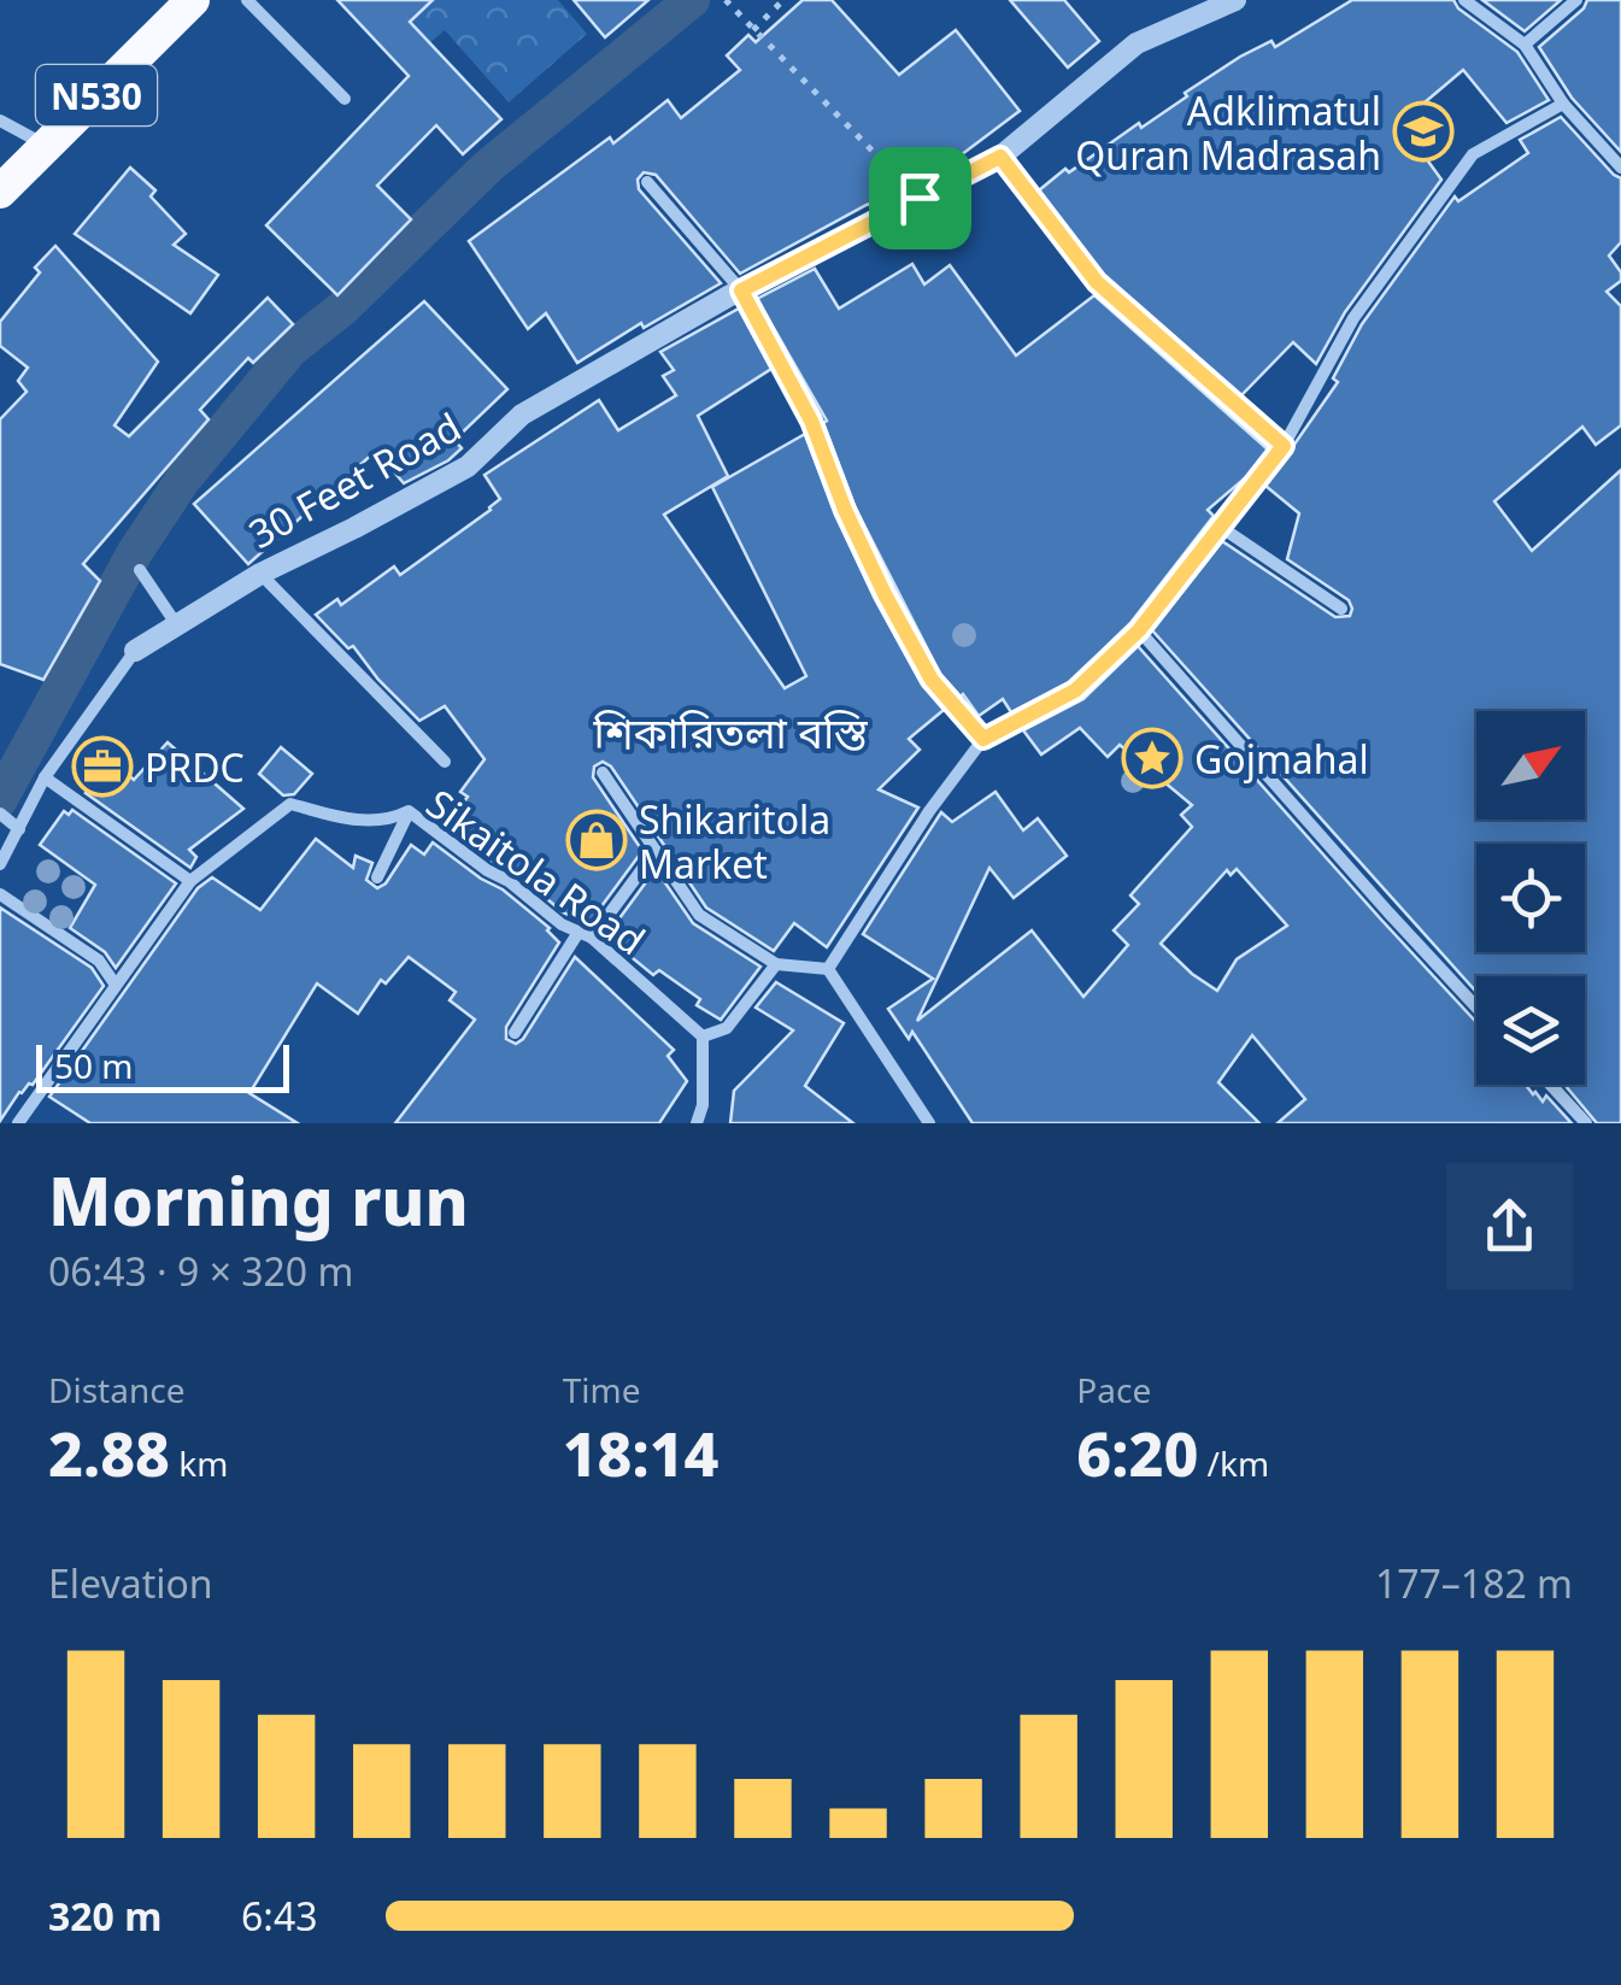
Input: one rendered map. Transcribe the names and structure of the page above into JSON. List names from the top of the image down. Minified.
{"streets":{"highway":["N530"],"street":["30 Feet Road","Sikaitola Road"]},"districts":["শিকারিতলা বস্তি"],"places":{"school or university":["Adklimatul Quran Madrasah"],"place":["Gojmahal"],"office":["PRDC"],"shop":["Shikaritola Market"]},"scale_bar":"50 m","north":"top right","page":{"scale":"50 m","heading":["Morning run","06:43 · 9 × 320 m"],"stats":[["Distance","2.88 km"],["Time","18:14"],["Pace","6:20 /km"]],"chart":["Elevation","177–182 m"],"list":[{"name":"320 m","note":"6:43"}]}}
